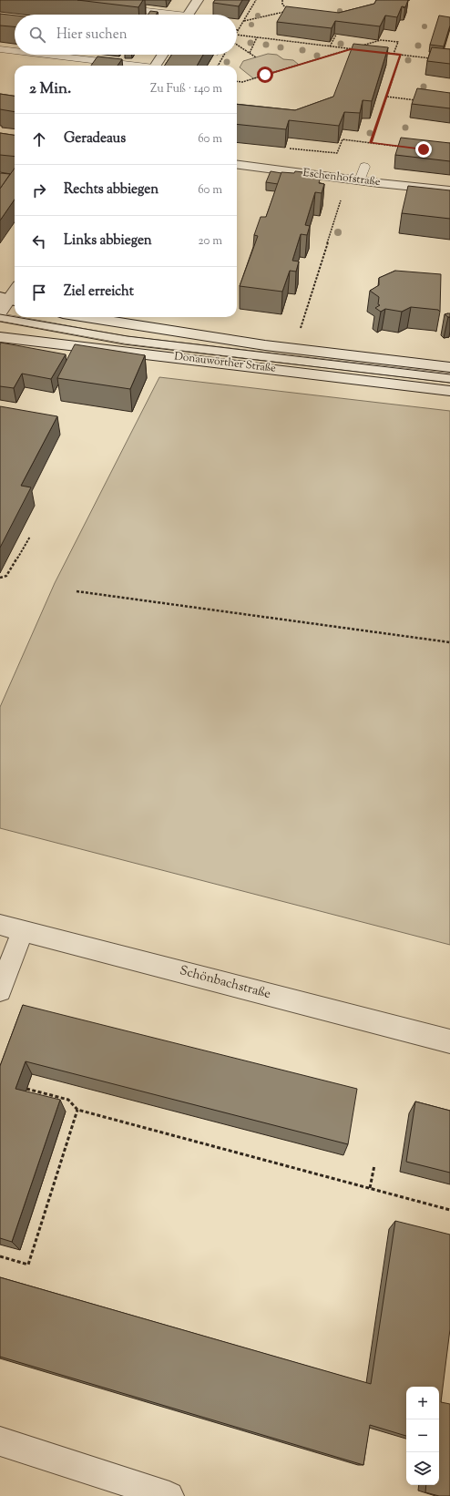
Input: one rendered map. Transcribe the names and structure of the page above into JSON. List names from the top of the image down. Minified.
{"streets":{"street":["Eschenhofstraße","Donauwörther Straße","Schönbachstraße"]},"page":{"search":"Hier suchen","heading":["2 Min.","Zu Fuß · 140 m"],"list":[["Geradeaus","60 m"],["Rechts abbiegen","60 m"],["Links abbiegen","20 m"],"Ziel erreicht"],"map_buttons":["+","−"]}}
